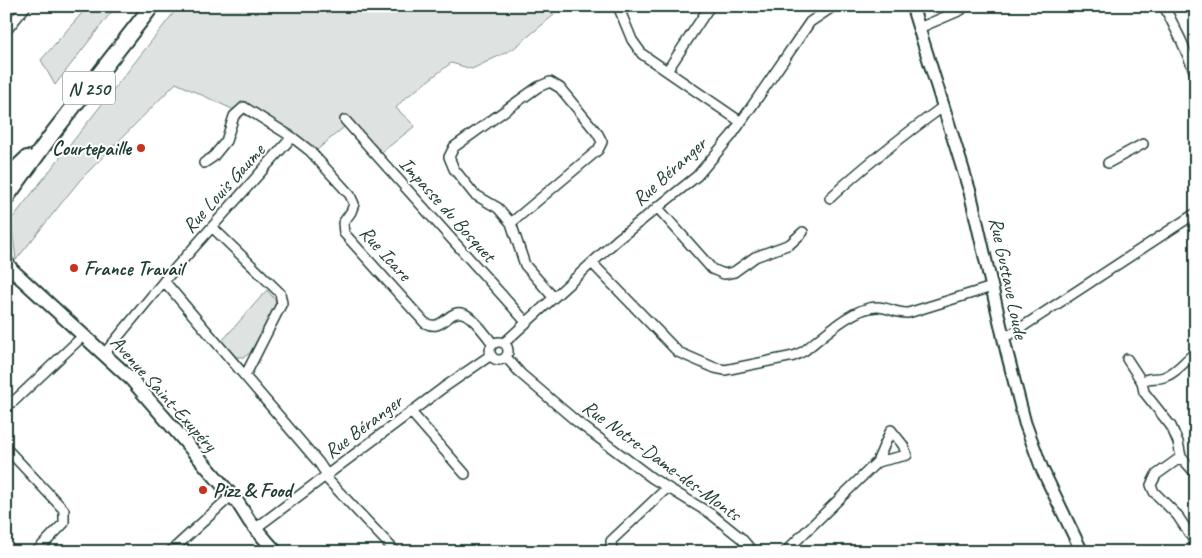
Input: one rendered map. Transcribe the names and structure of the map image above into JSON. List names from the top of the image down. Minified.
{"streets":{"main road":["N 250","Avenue Saint-Exupéry"],"street":["Rue Béranger","Rue Louis Gaume","Impasse du Bosquet","Rue Icare","Rue Gustave Loude","Rue Notre-Dame-des-Monts"]},"crossings":[["Rue Béranger","Impasse du Bosquet"],["Rue Béranger","Rue Icare"],["Rue Béranger","Avenue Saint-Exupéry"],["Rue Béranger","Rue Notre-Dame-des-Monts"],["Rue Louis Gaume","Rue Icare"],["Rue Louis Gaume","Avenue Saint-Exupéry"],["Rue Icare","Rue Notre-Dame-des-Monts"]],"places":["Courtepaille","France Travail","Pizz & Food"]}
